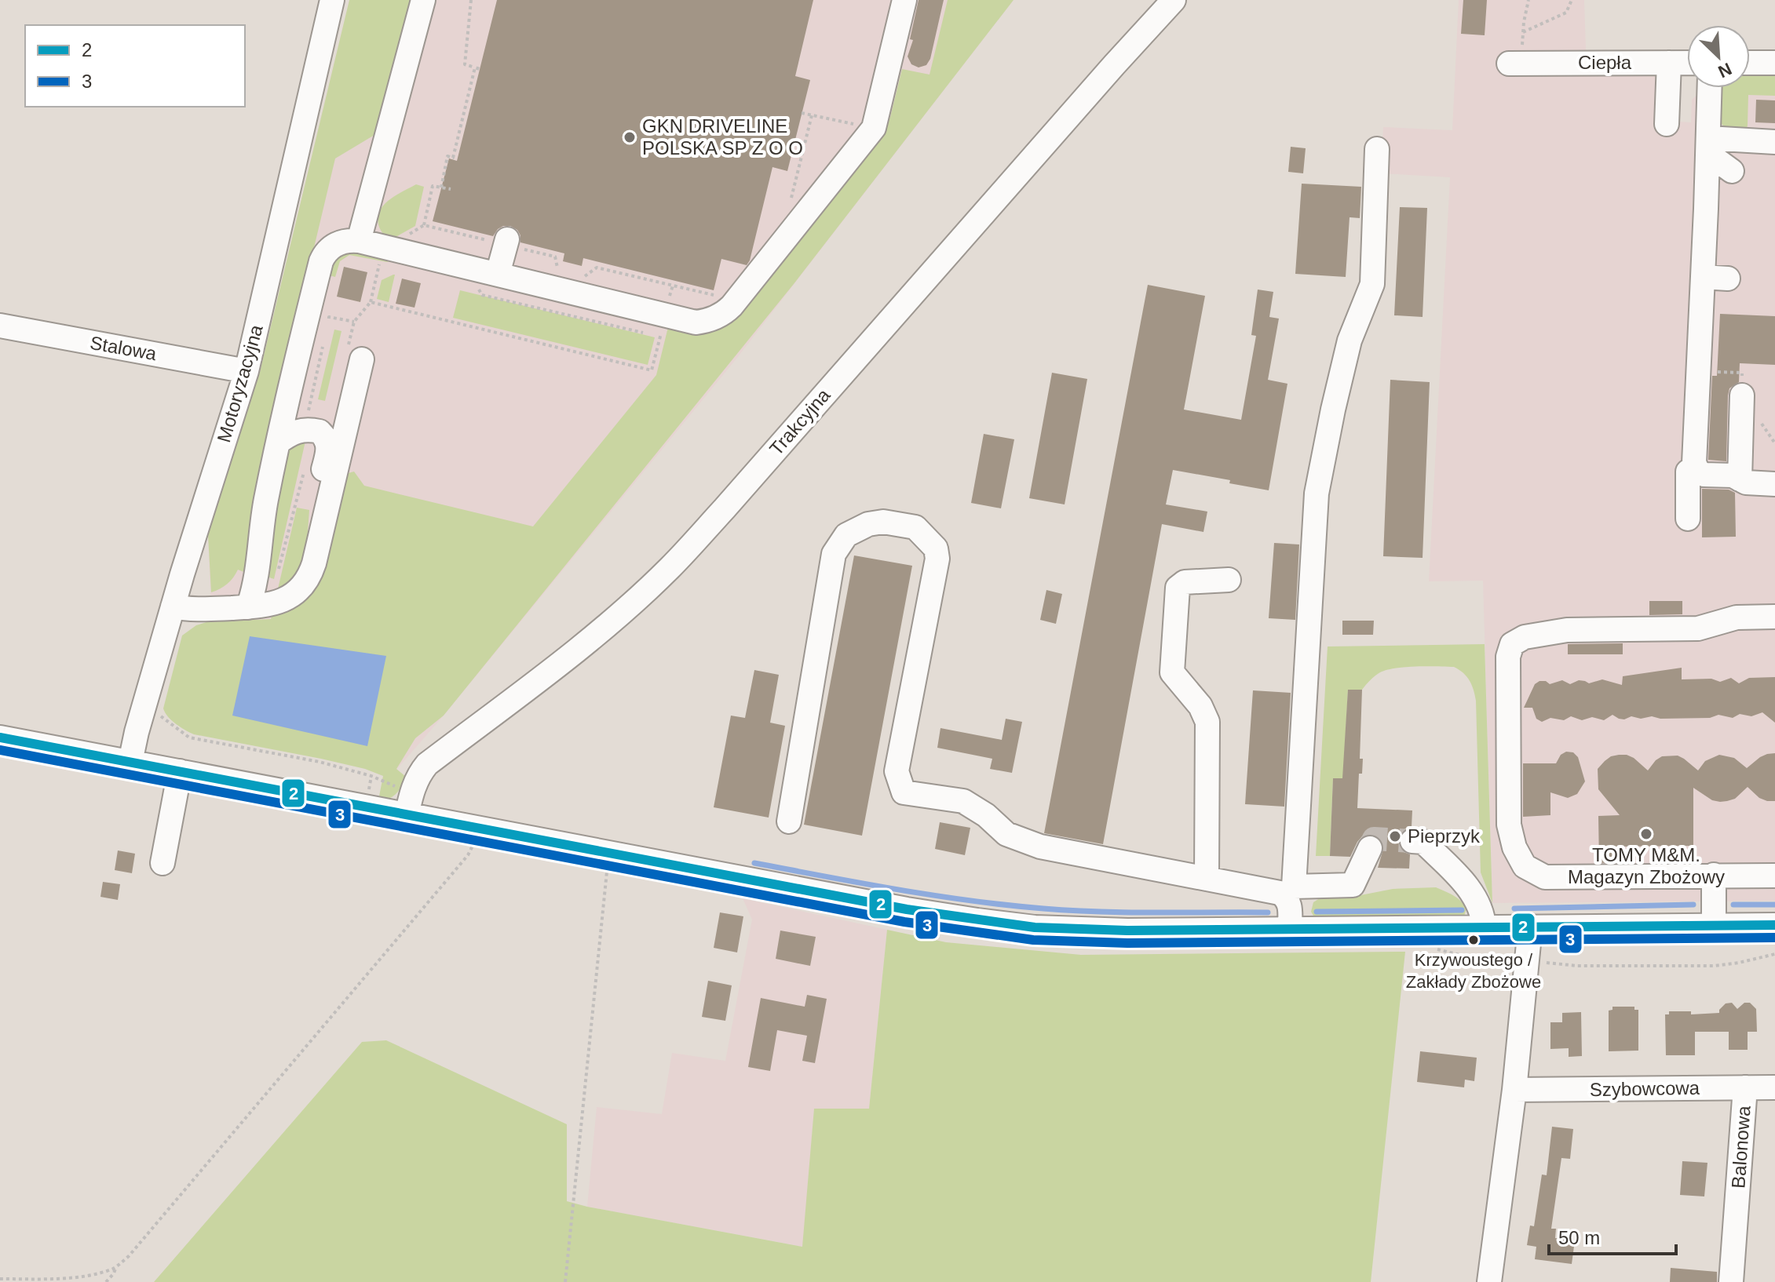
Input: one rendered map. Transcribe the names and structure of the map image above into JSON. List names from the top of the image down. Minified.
{"streets":{"street":["Ciepła","Stalowa","Motoryzacyjna","Trakcyjna","Szybowcowa","Balonowa"]},"crossings":[["Stalowa","Motoryzacyjna"],["Szybowcowa","Balonowa"]],"places":["GKN DRIVELINE POLSKA SP Z O O","TOMY M&M. Magazyn Zbożowy","Pieprzyk","Krzywoustego / Zakłady Zbożowe"],"lines":["transit line 2","transit line 3"],"legend":["2","3"],"scale_bar":"50 m","north":"bottom right"}
